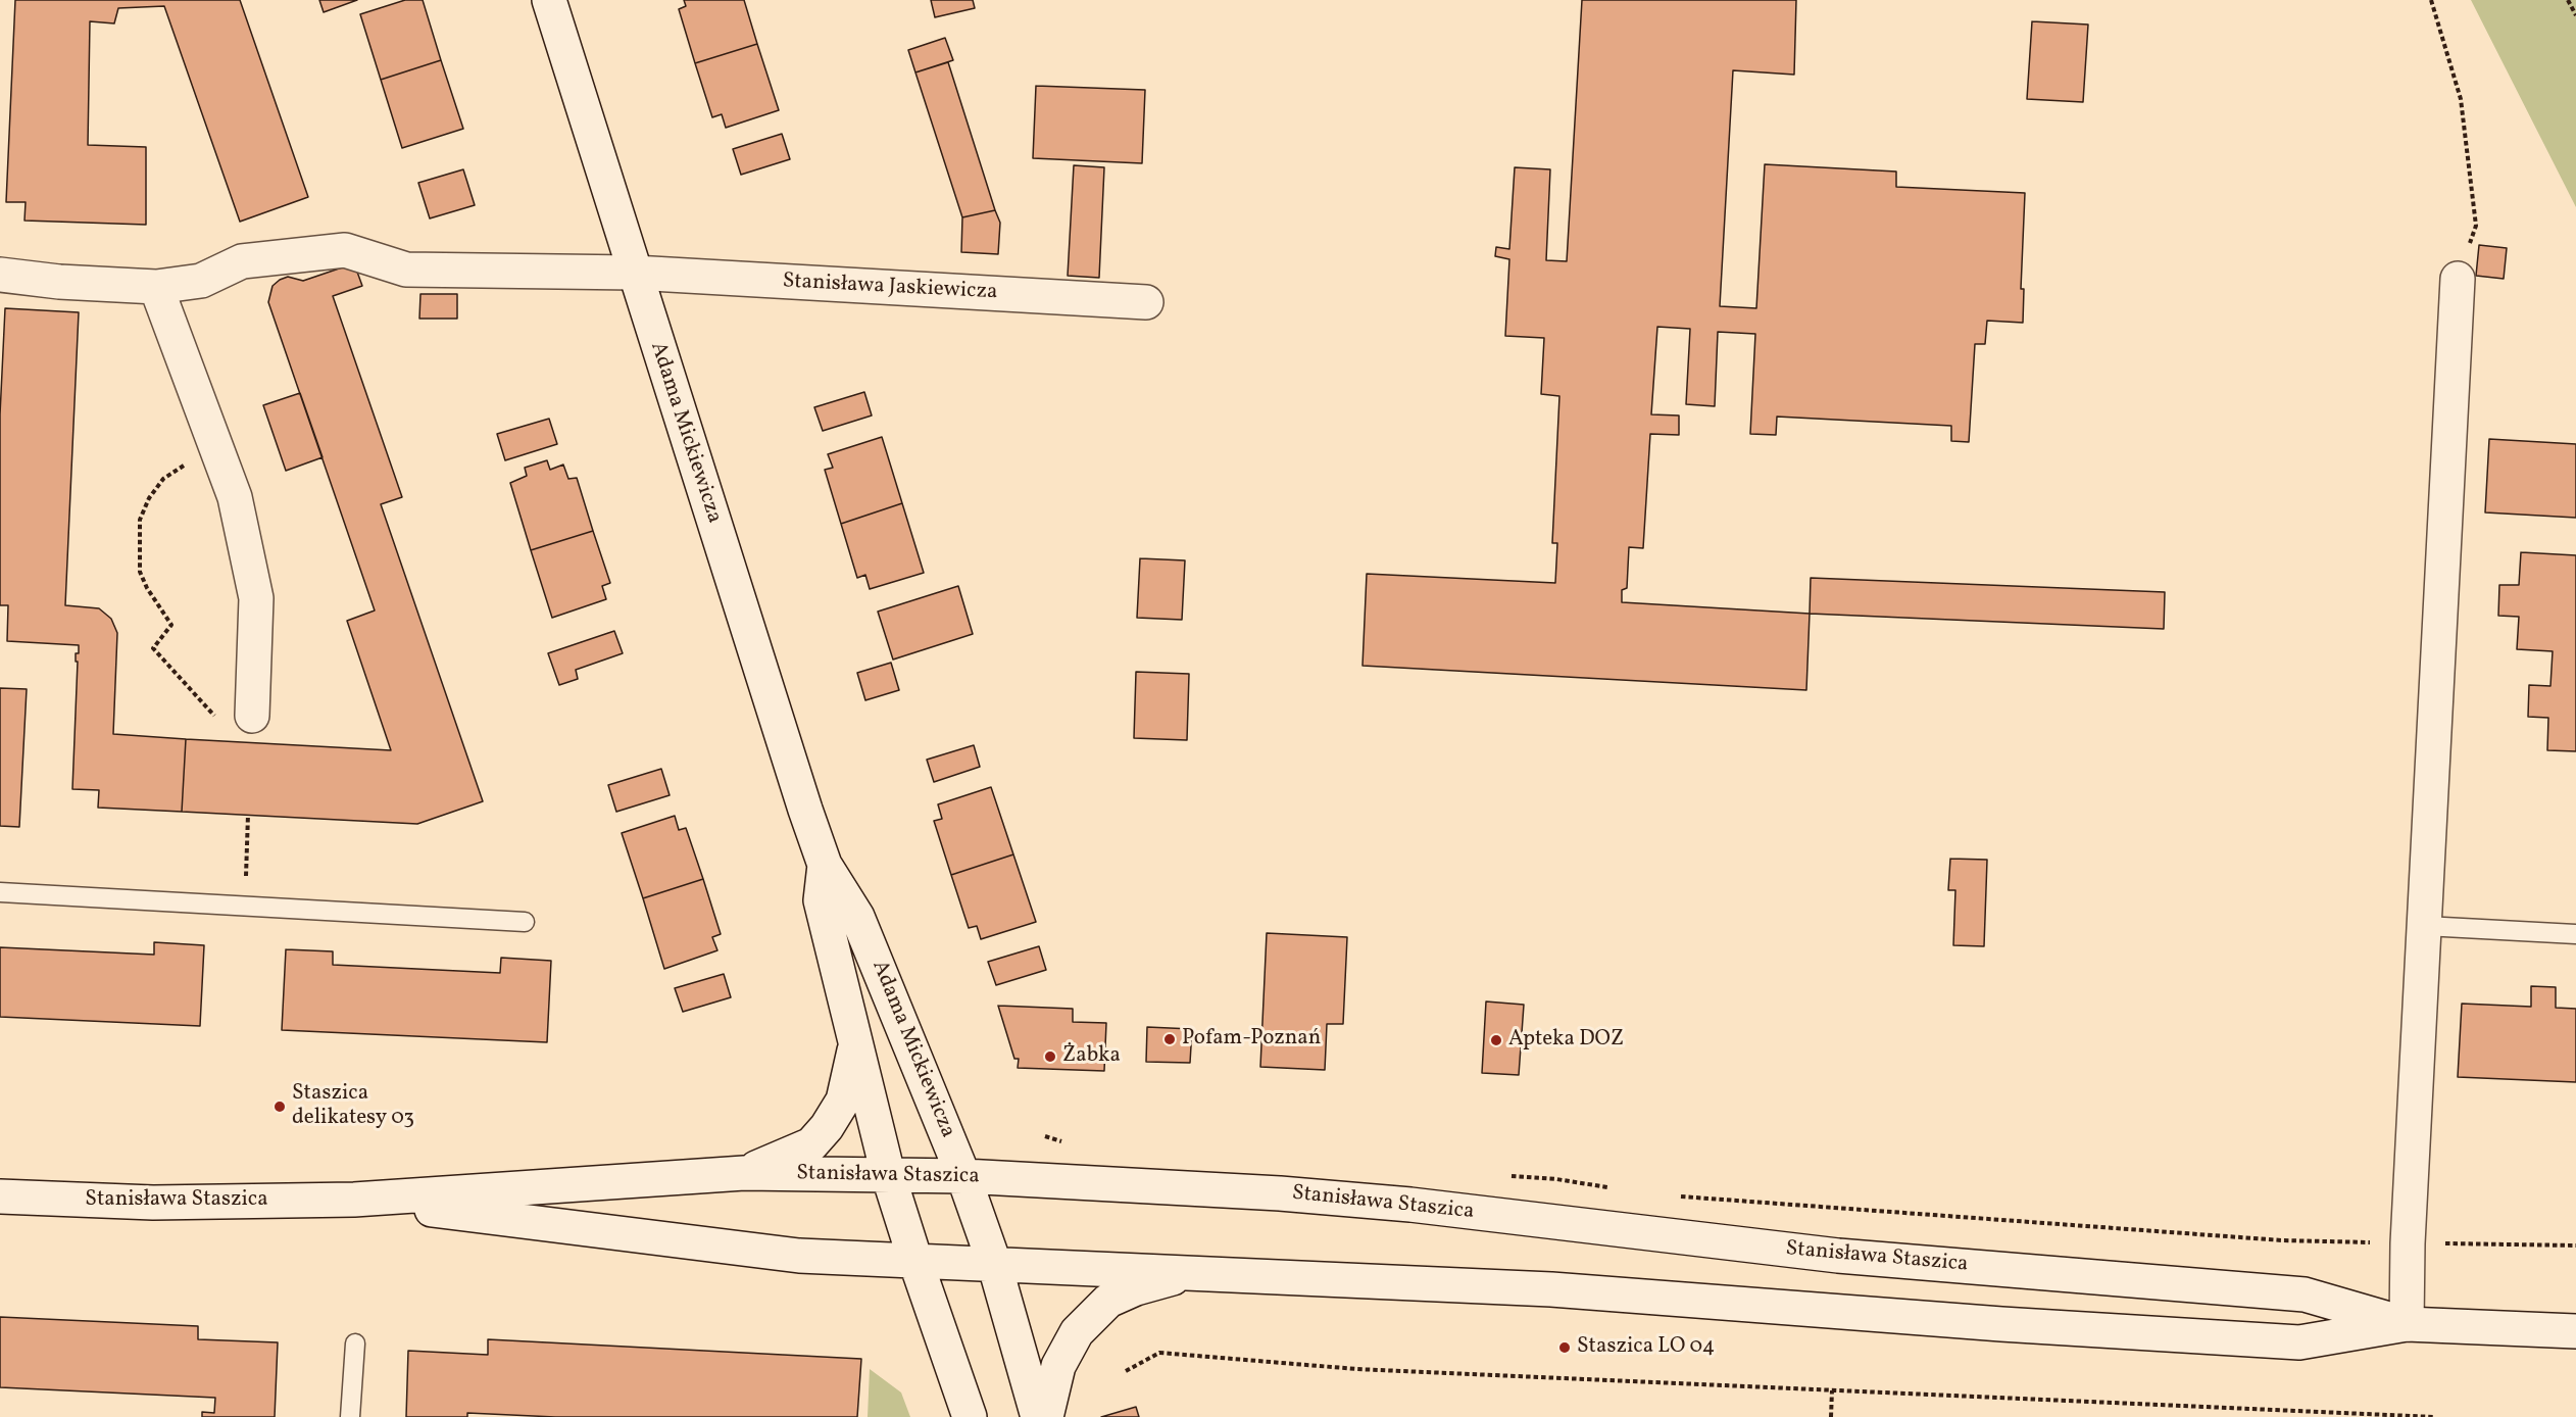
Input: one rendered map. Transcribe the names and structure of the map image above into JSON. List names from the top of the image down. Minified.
{"streets":{"street":["Stanisława Jaskiewicza","Adama Mickiewicza","Stanisława Staszica"]},"crossings":[["Stanisława Jaskiewicza","Adama Mickiewicza"],["Adama Mickiewicza","Stanisława Staszica"]],"places":["Pofam-Poznań","Apteka DOZ","Żabka","Staszica delikatesy 03","Staszica LO 04"]}
